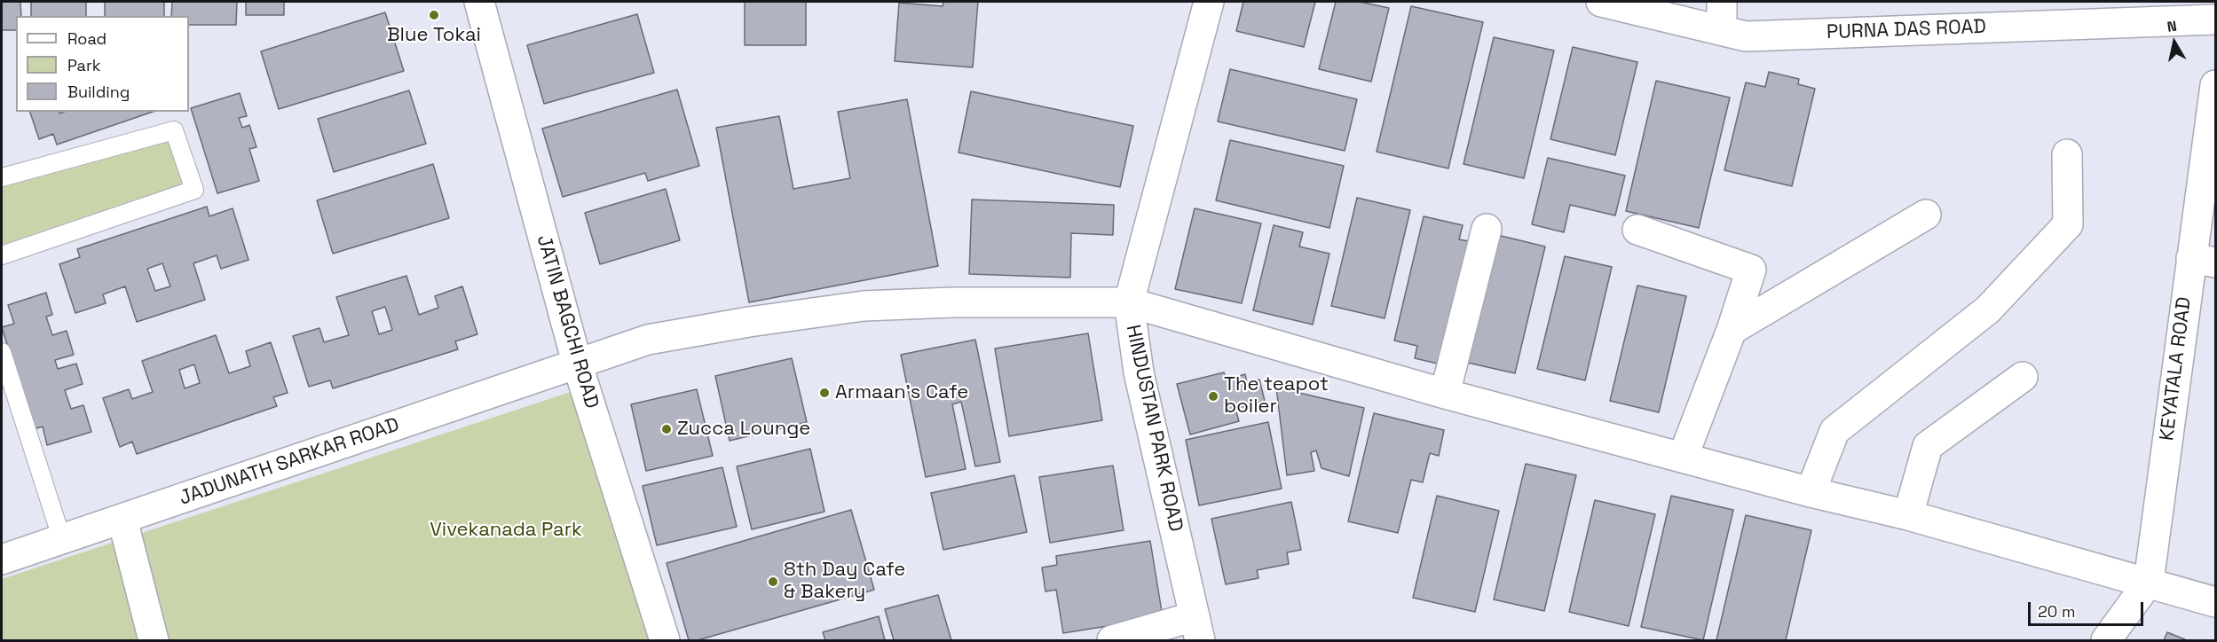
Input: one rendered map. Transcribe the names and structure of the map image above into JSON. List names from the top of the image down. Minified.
{"streets":{"street":["PURNA DAS ROAD","JATIN BAGCHI ROAD","KEYATALA ROAD","HINDUSTAN PARK ROAD","JADUNATH SARKAR ROAD"]},"crossings":[["JATIN BAGCHI ROAD","JADUNATH SARKAR ROAD"],["KEYATALA ROAD","JADUNATH SARKAR ROAD"],["HINDUSTAN PARK ROAD","JADUNATH SARKAR ROAD"]],"parks":["Vivekanada Park"],"places":["Blue Tokai","Armaan's Cafe","The teapot boiler","Zucca Lounge","8th Day Cafe & Bakery"],"legend":["Road","Park","Building"],"scale_bar":"20 m","north":"top"}
